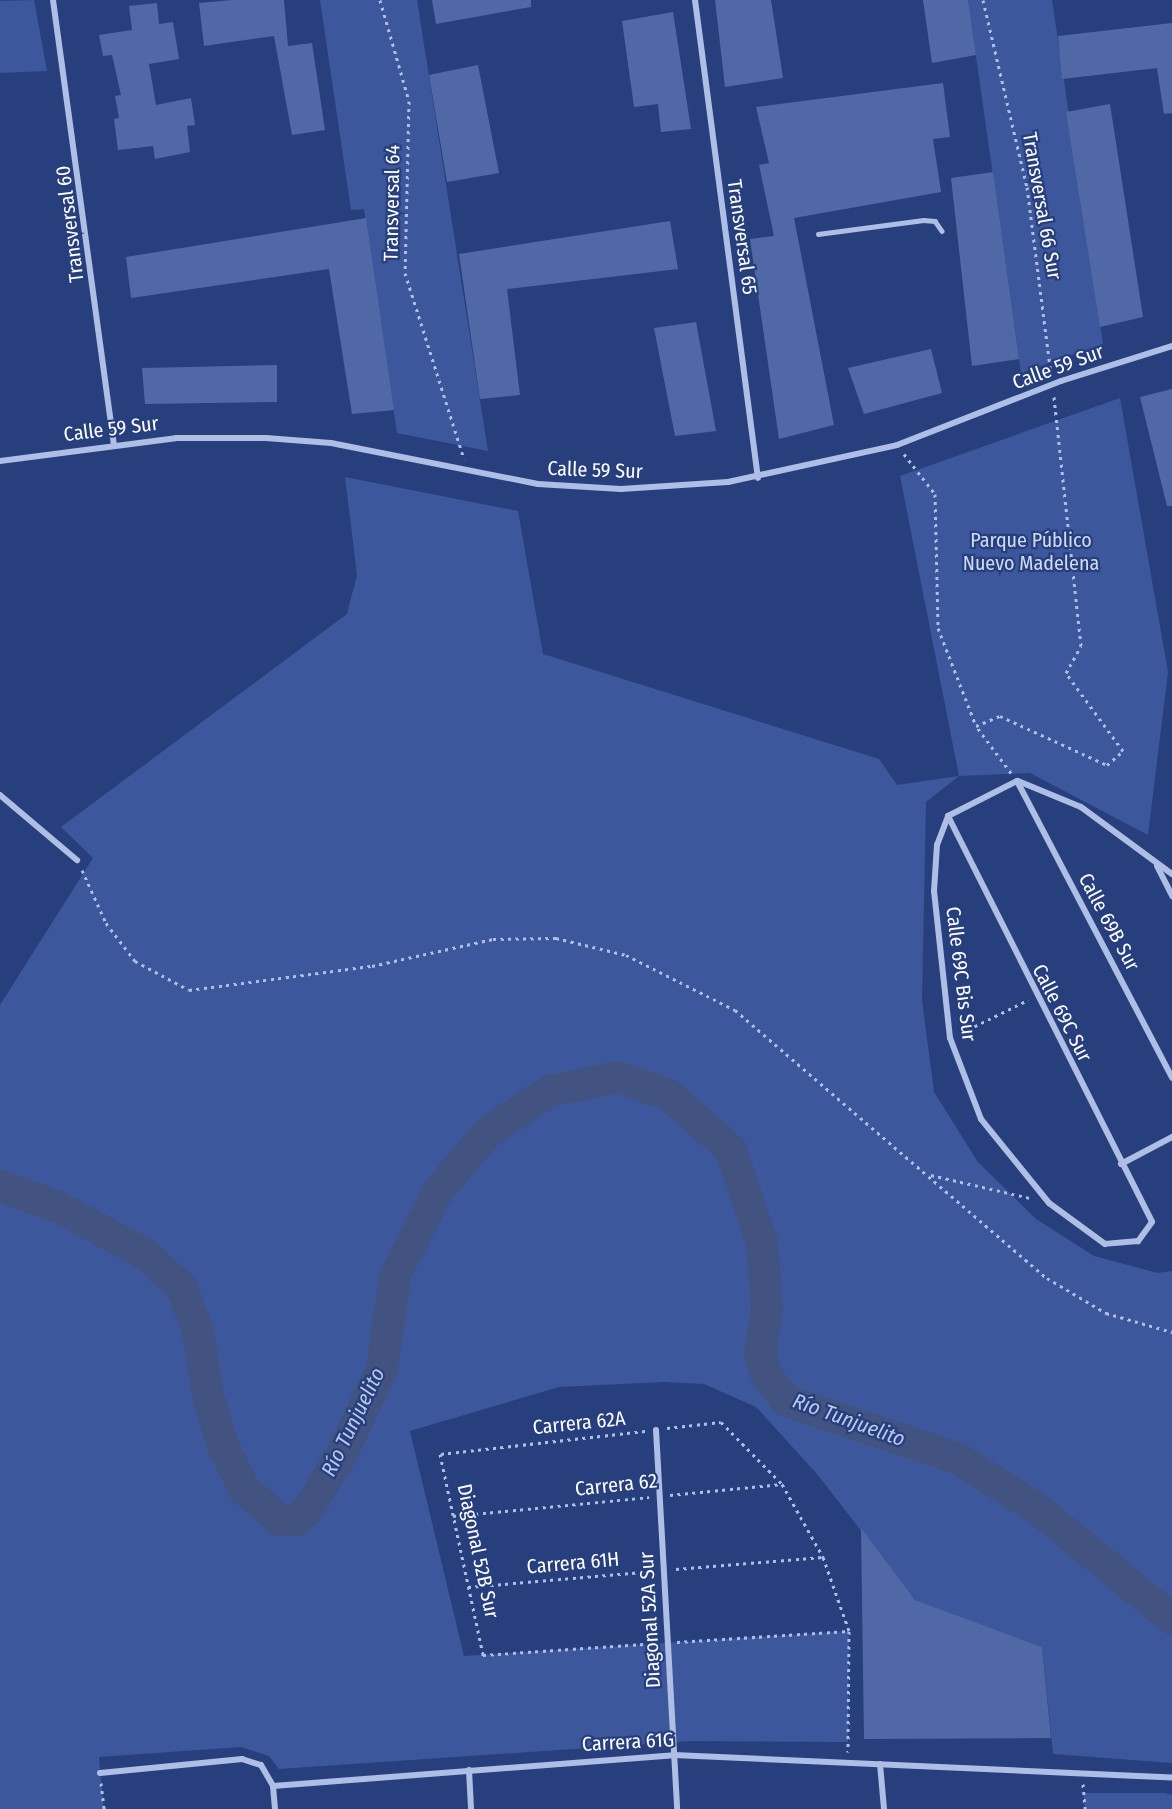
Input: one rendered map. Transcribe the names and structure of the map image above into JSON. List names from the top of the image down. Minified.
{"streets":{"street":["Transversal 60","Transversal 65","Calle 59 Sur","Calle 69B Sur","Calle 69C Bis Sur","Calle 69C Sur","Diagonal 52A Sur","Carrera 61G"],"path":["Transversal 64","Transversal 66 Sur","Carrera 62A","Carrera 62","Diagonal 52B Sur","Carrera 61H"]},"crossings":[["Transversal 64","Calle 59 Sur"],["Transversal 66 Sur","Calle 59 Sur"],["Transversal 60","Calle 59 Sur"],["Transversal 65","Calle 59 Sur"],["Calle 69C Bis Sur","Calle 69C Sur"],["Carrera 62A","Carrera 62"],["Carrera 62A","Diagonal 52B Sur"],["Carrera 62A","Diagonal 52A Sur"],["Carrera 62","Diagonal 52B Sur"],["Carrera 62","Diagonal 52A Sur"],["Diagonal 52B Sur","Carrera 61H"],["Carrera 61H","Diagonal 52A Sur"],["Diagonal 52A Sur","Carrera 61G"]],"water":["Río Tunjuelito"],"parks":["Parque Público Nuevo Madelena"]}
